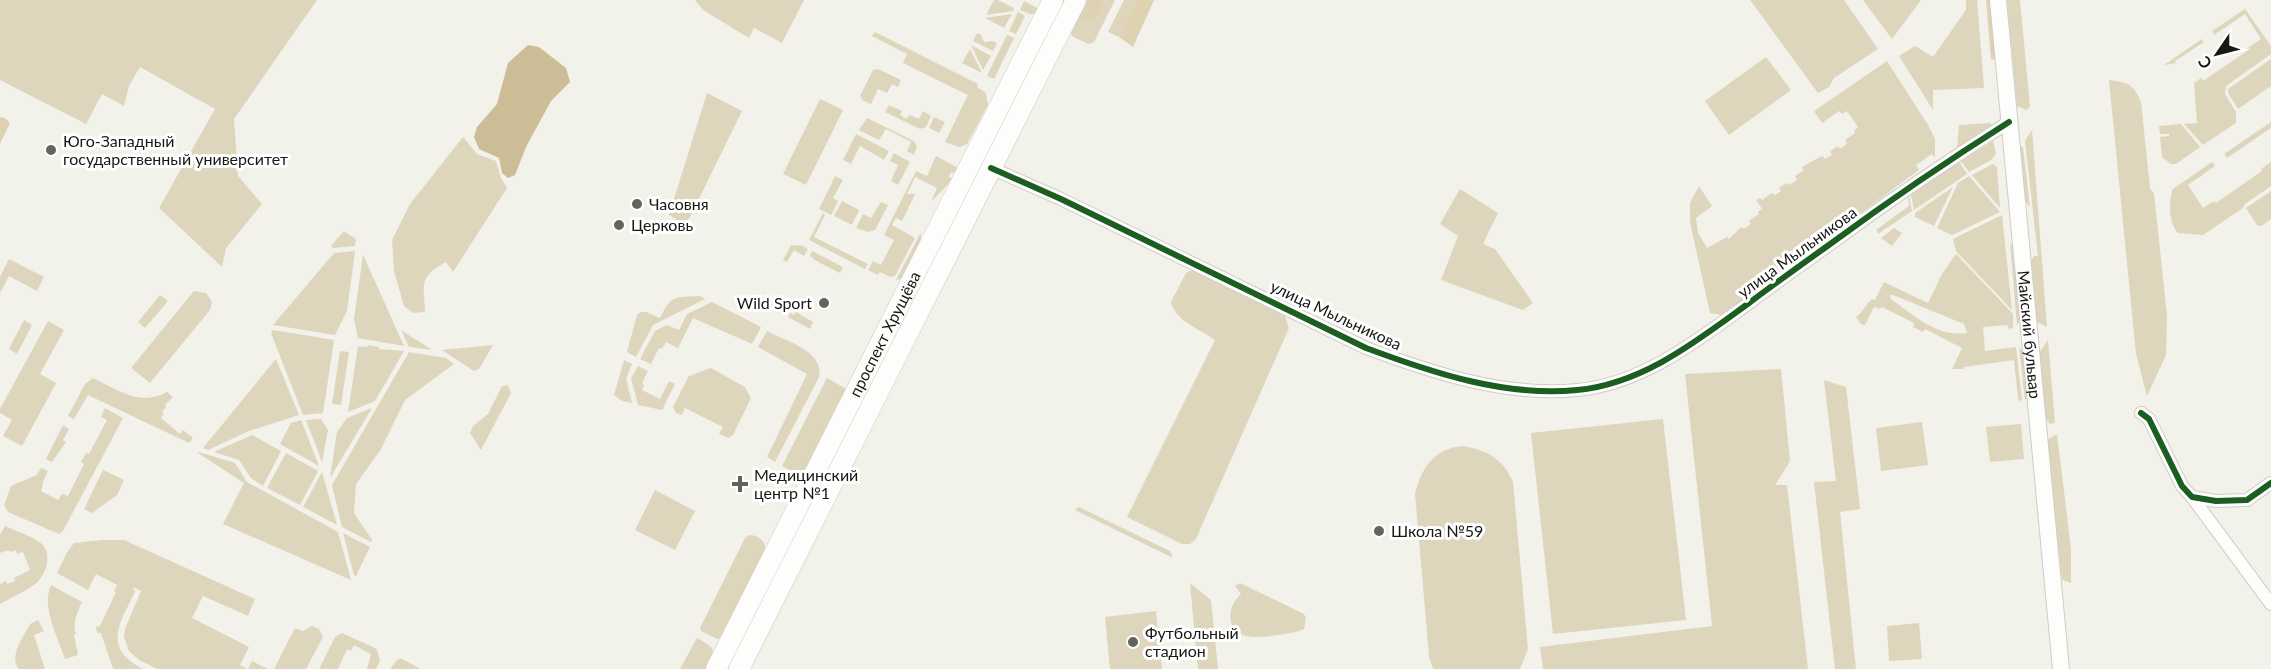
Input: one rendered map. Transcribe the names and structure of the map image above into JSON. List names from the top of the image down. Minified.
{"streets":{"main road":["проспект Хрущёва","Майский бульвар"],"street":["улица Мыльникова"]},"crossings":[["улица Мыльникова","проспект Хрущёва"],["улица Мыльникова","Майский бульвар"]],"places":{"other":["Юго-Западный государственный университет","Часовня","Церковь","Wild Sport","Школа №59","Футбольный стадион"],"health":["Медицинский центр №1"]},"north":"bottom left"}
